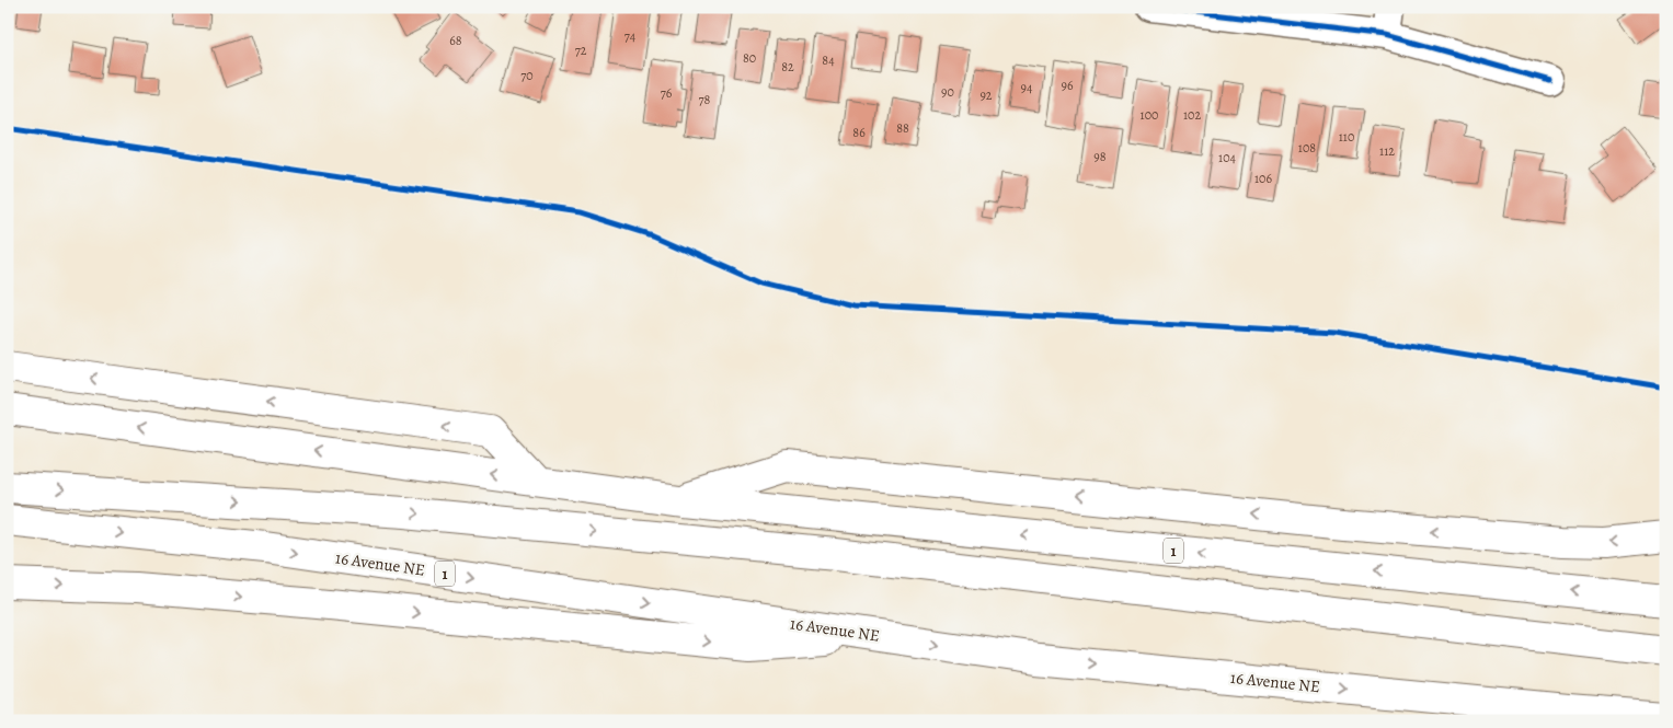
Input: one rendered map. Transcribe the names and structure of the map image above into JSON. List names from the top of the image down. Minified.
{"streets":{"highway":["1","16 Avenue NE"]},"house_numbers":["74","68","72","80","84","82","70","96","94","90","76","92","78","100","102","88","86","110","108","112","98","104","106"]}
